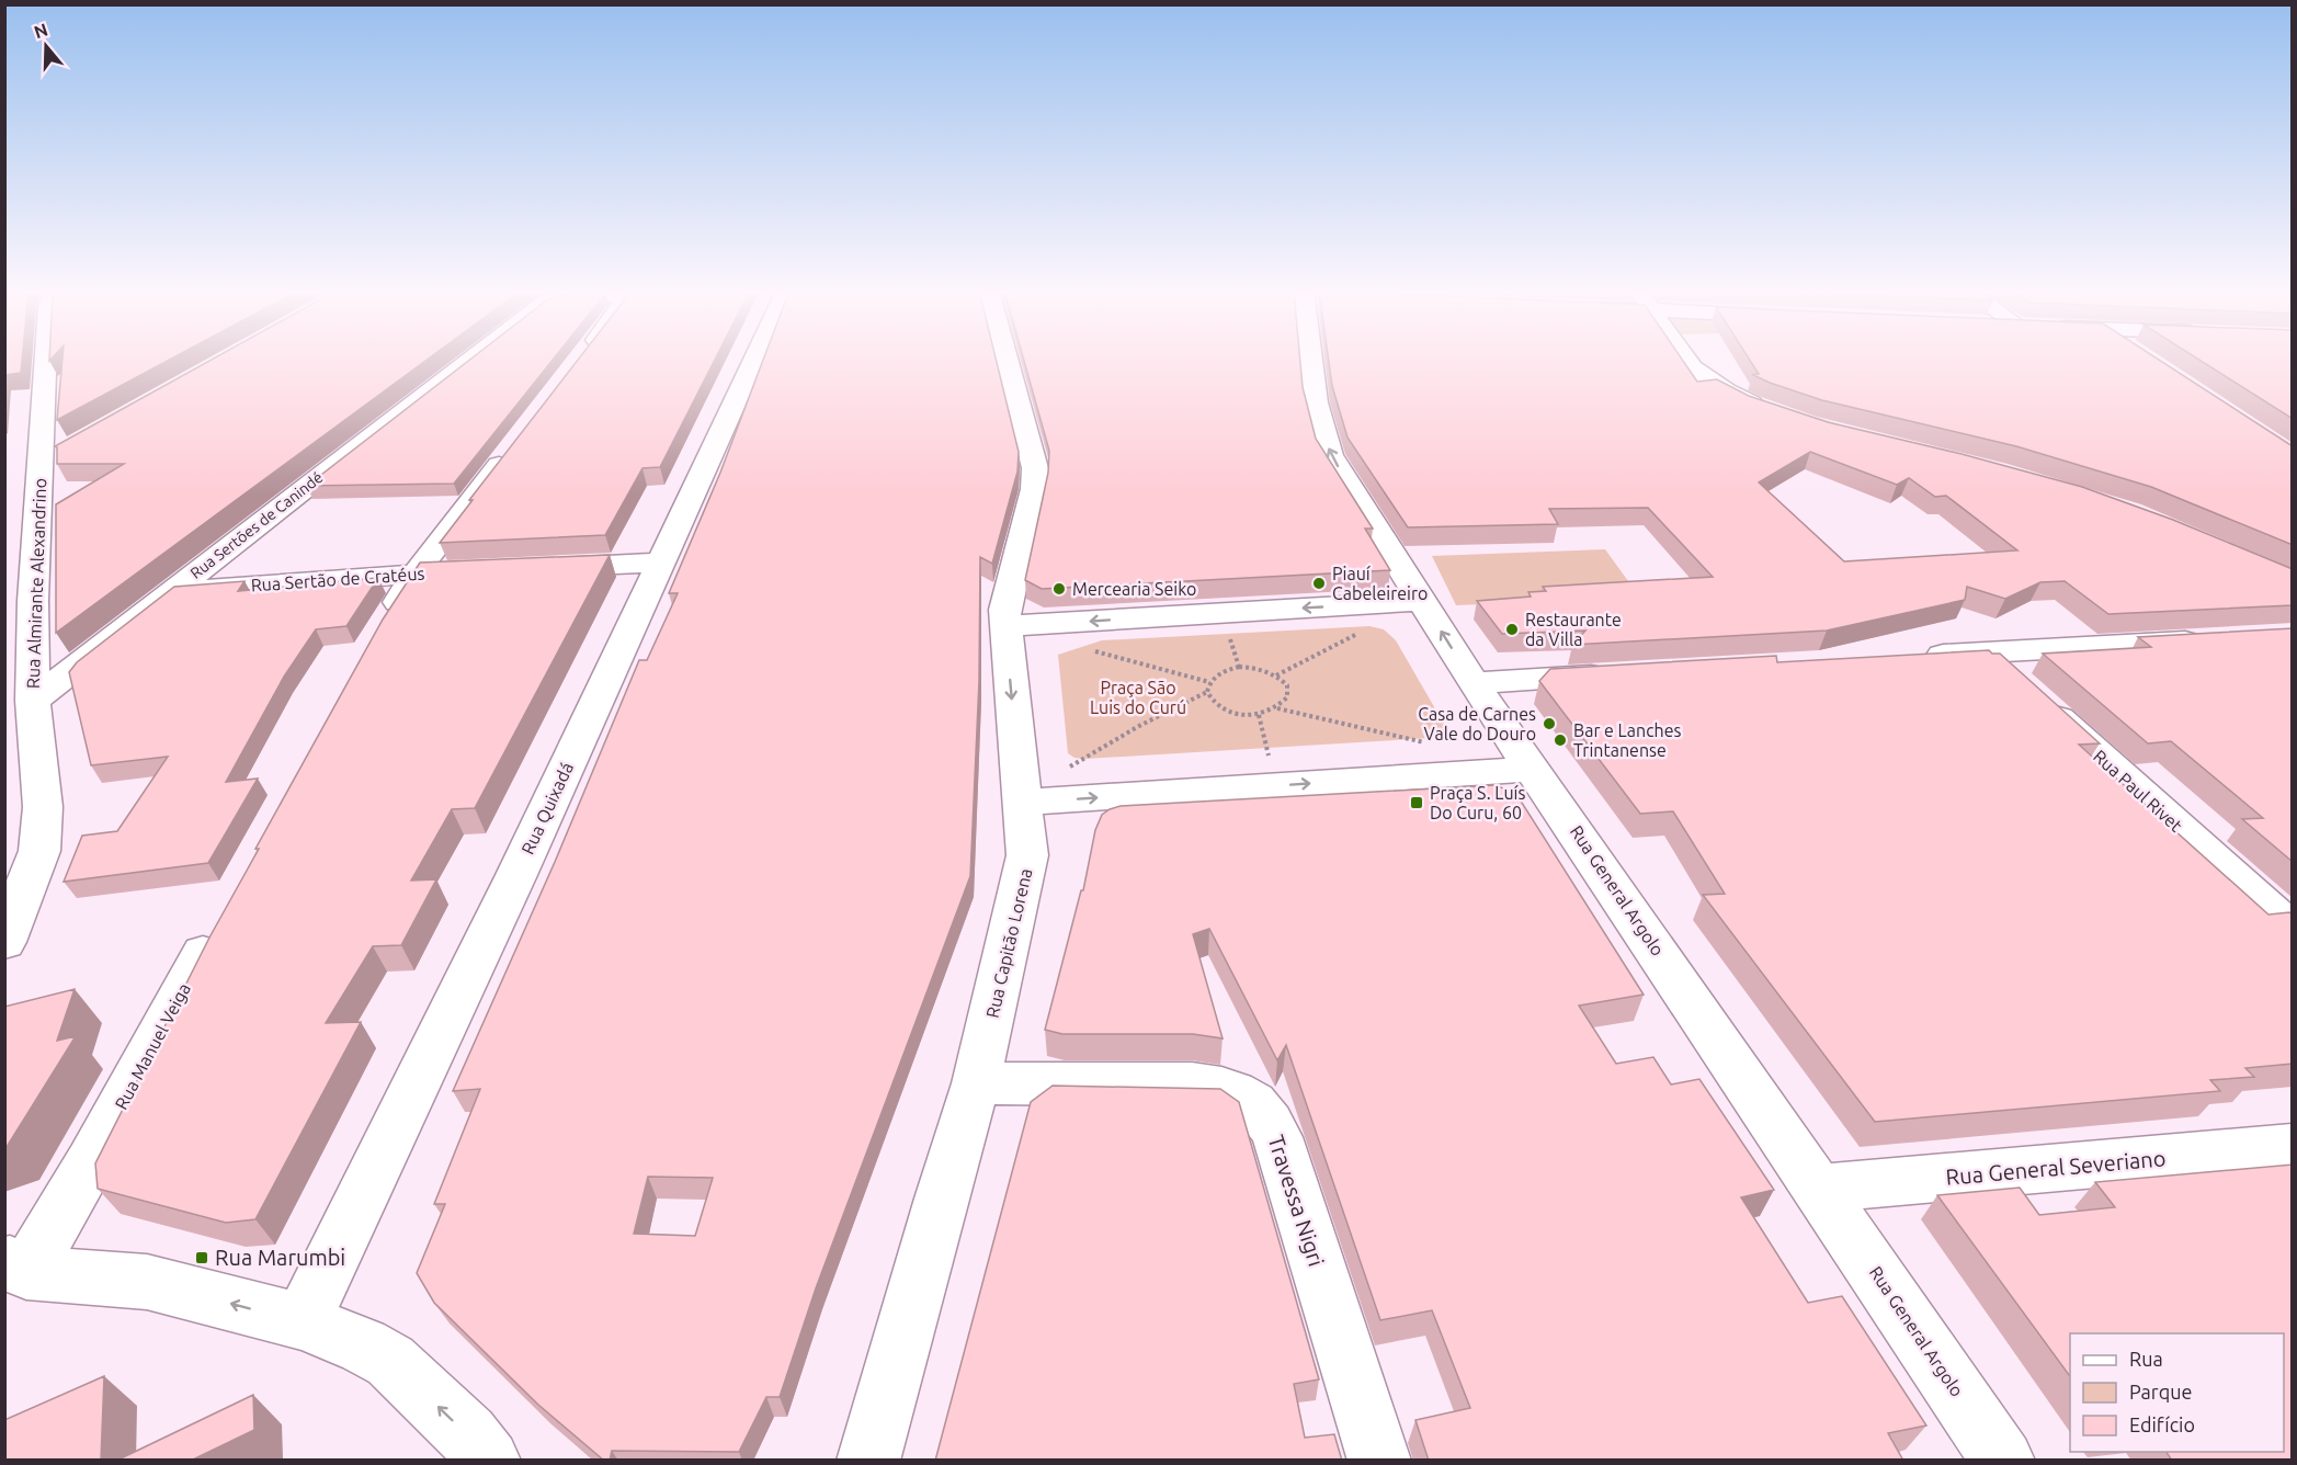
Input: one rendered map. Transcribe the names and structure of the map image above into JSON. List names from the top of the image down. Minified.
{"streets":{"street":["Rua Sertões de Canindé","Rua Sertão de Cratéus","Rua Almirante Alexandrino","Rua Paul Rivet","Rua Quixadá","Rua General Argolo","Rua Capitão Lorena","Rua Manuel Veiga","Rua General Severiano","Travessa Nigri"]},"crossings":[["Rua Sertões de Canindé","Rua Sertão de Cratéus"],["Rua Sertões de Canindé","Rua Almirante Alexandrino"],["Rua General Argolo","Rua General Severiano"],["Rua Capitão Lorena","Travessa Nigri"]],"parks":["Praça São Luis do Curú"],"places":{"other":["Piauí Cabeleireiro","Mercearia Seiko","Restaurante da Villa","Casa de Carnes Vale do Douro","Bar e Lanches Trintanense"],"transit":["Praça S. Luís Do Curu, 60","Rua Marumbi"]},"legend":["Rua","Parque","Edifício"],"north":"top"}
